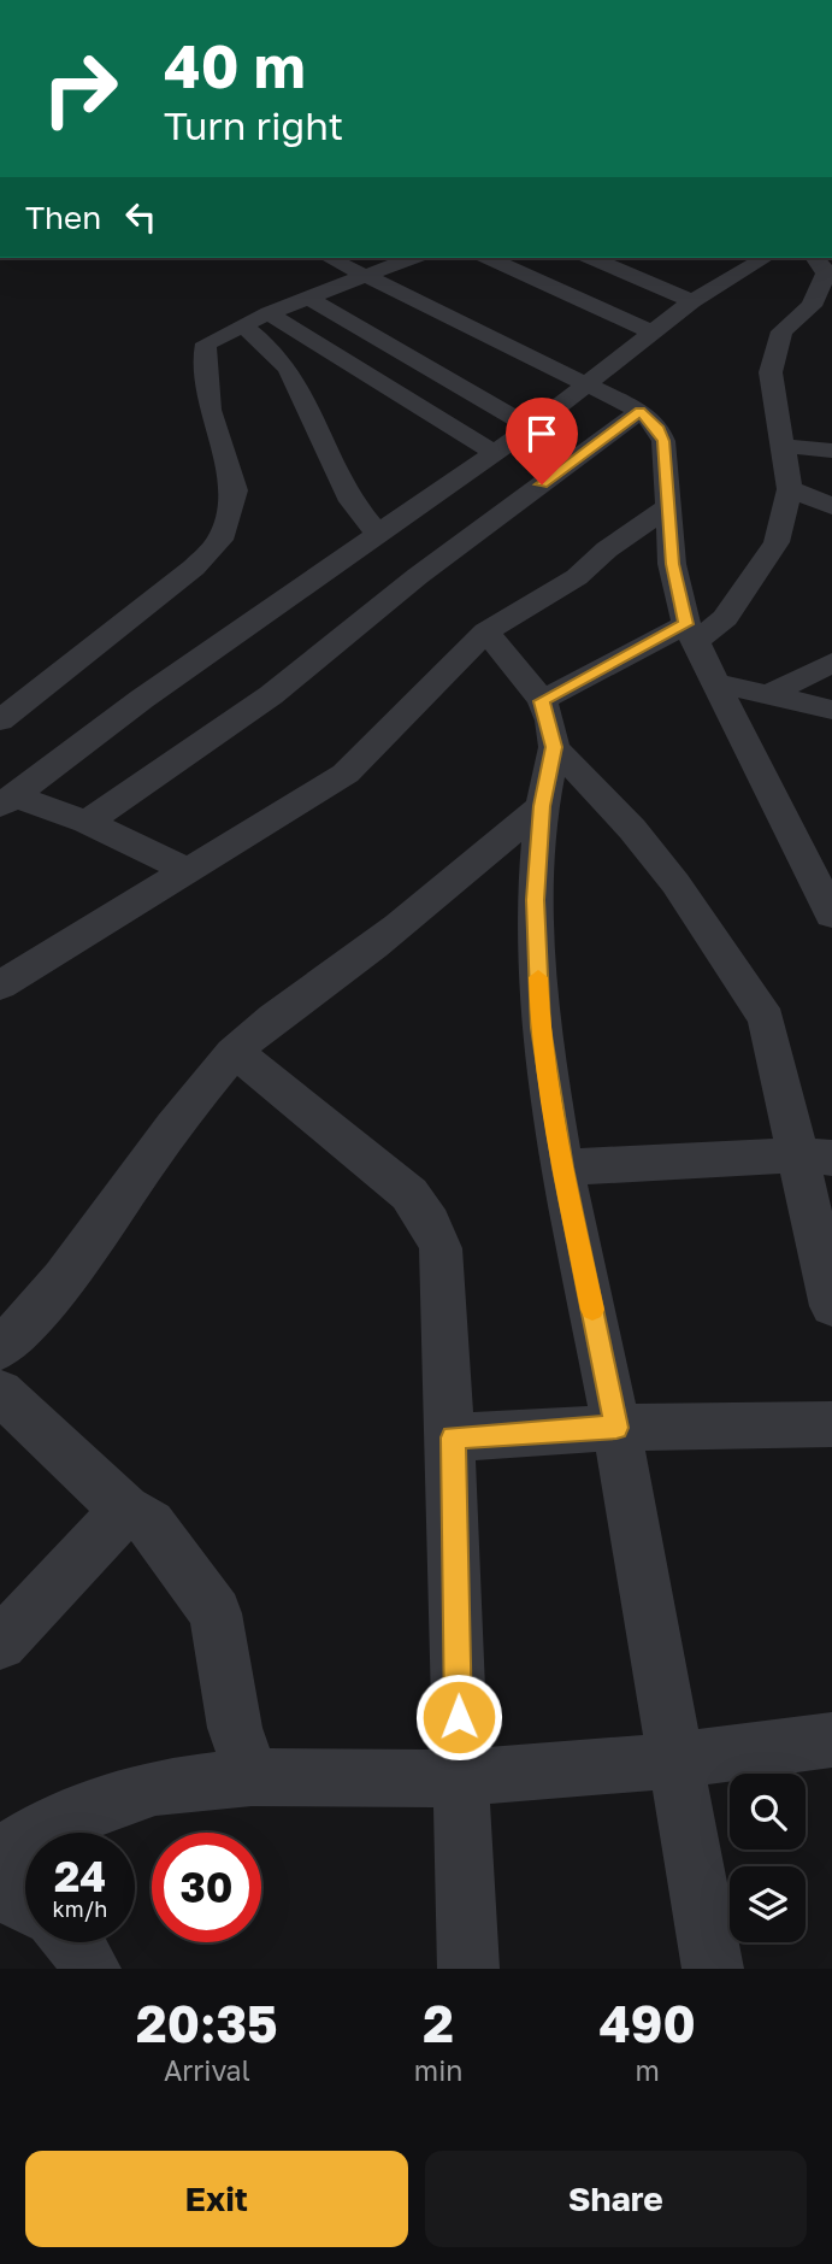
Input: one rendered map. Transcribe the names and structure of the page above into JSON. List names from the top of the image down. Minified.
{"page":{"turn":["40 m","Turn right"],"then":"Then","speed":"24 km/h","limit":"30","eta":["20:35","Arrival","2","min","490","m"],"buttons":["Exit","Share"]}}
